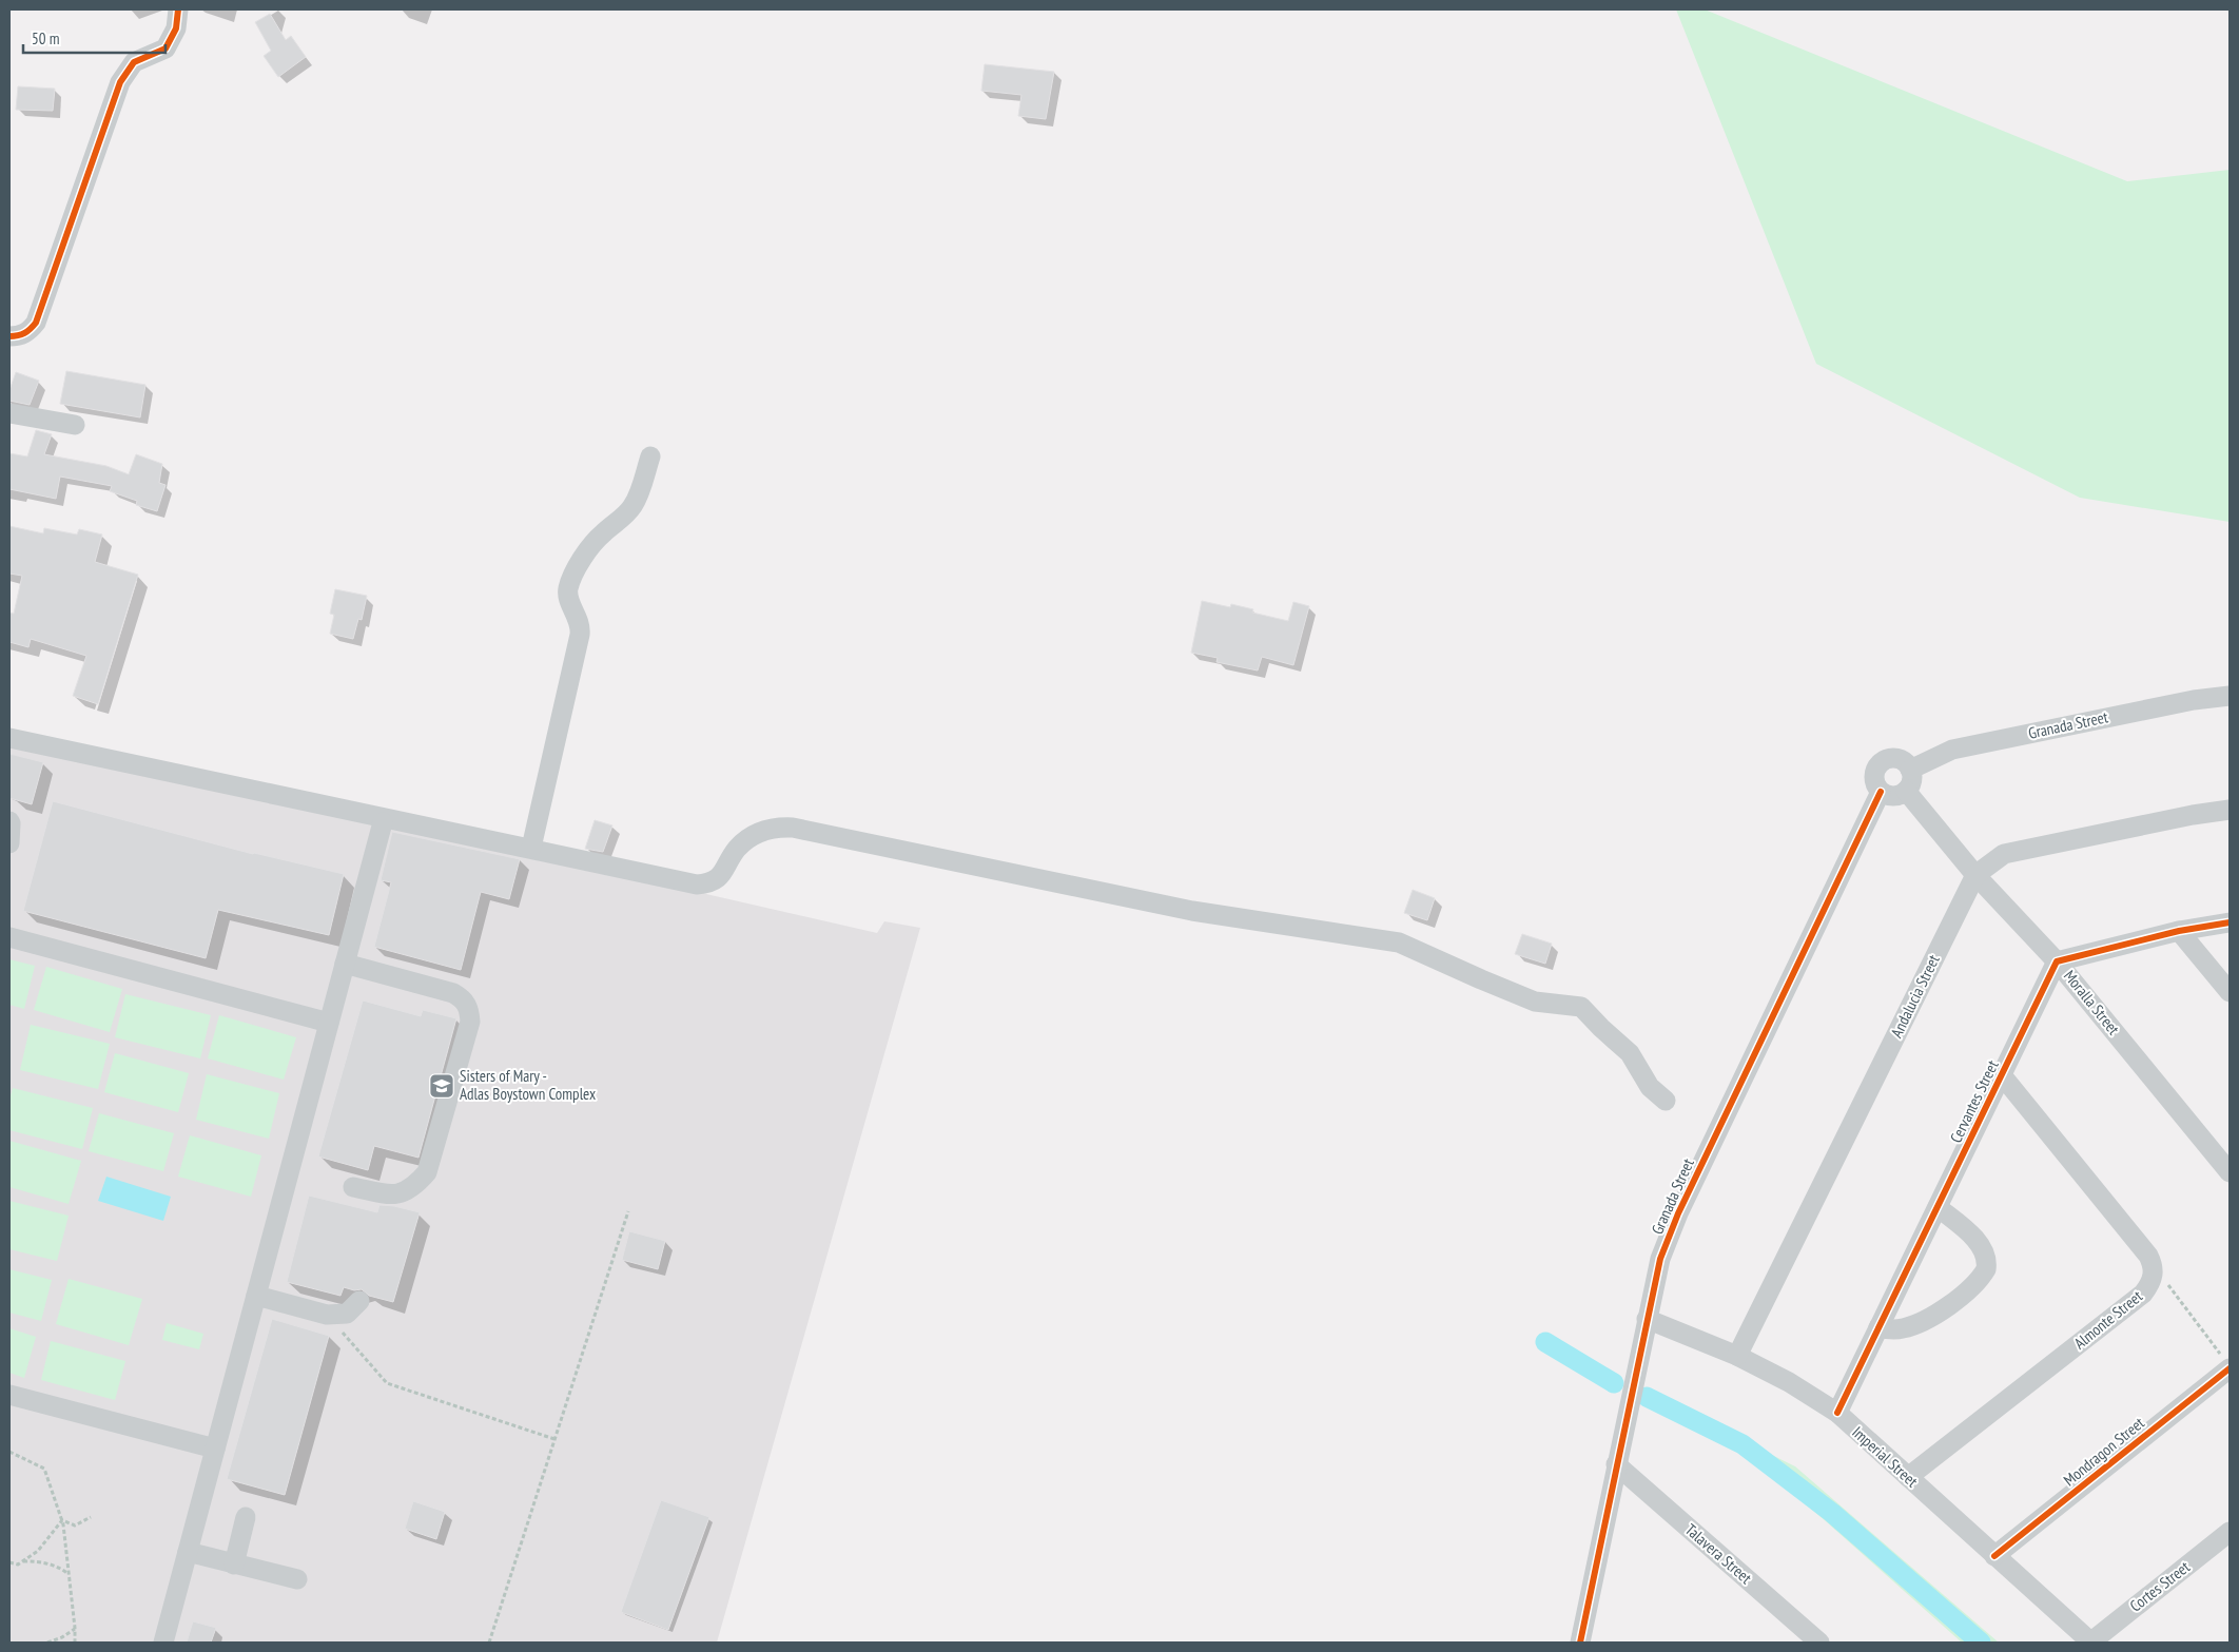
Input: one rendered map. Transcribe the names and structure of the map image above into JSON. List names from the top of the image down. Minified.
{"streets":{"street":["Granada Street","Andalucia Street","Moralla Street","Cervantes Street","Almonte Street","Mondragon Street","Imperial Street","Talavera Street","Cortes Street"]},"crossings":[["Granada Street","Moralla Street"],["Granada Street","Imperial Street"],["Granada Street","Talavera Street"],["Andalucia Street","Moralla Street"],["Andalucia Street","Imperial Street"],["Moralla Street","Cervantes Street"],["Cervantes Street","Imperial Street"],["Almonte Street","Imperial Street"],["Mondragon Street","Imperial Street"],["Imperial Street","Cortes Street"]],"places":{"school or university":["Sisters of Mary - Adlas Boystown Complex"]},"scale_bar":"50 m"}
